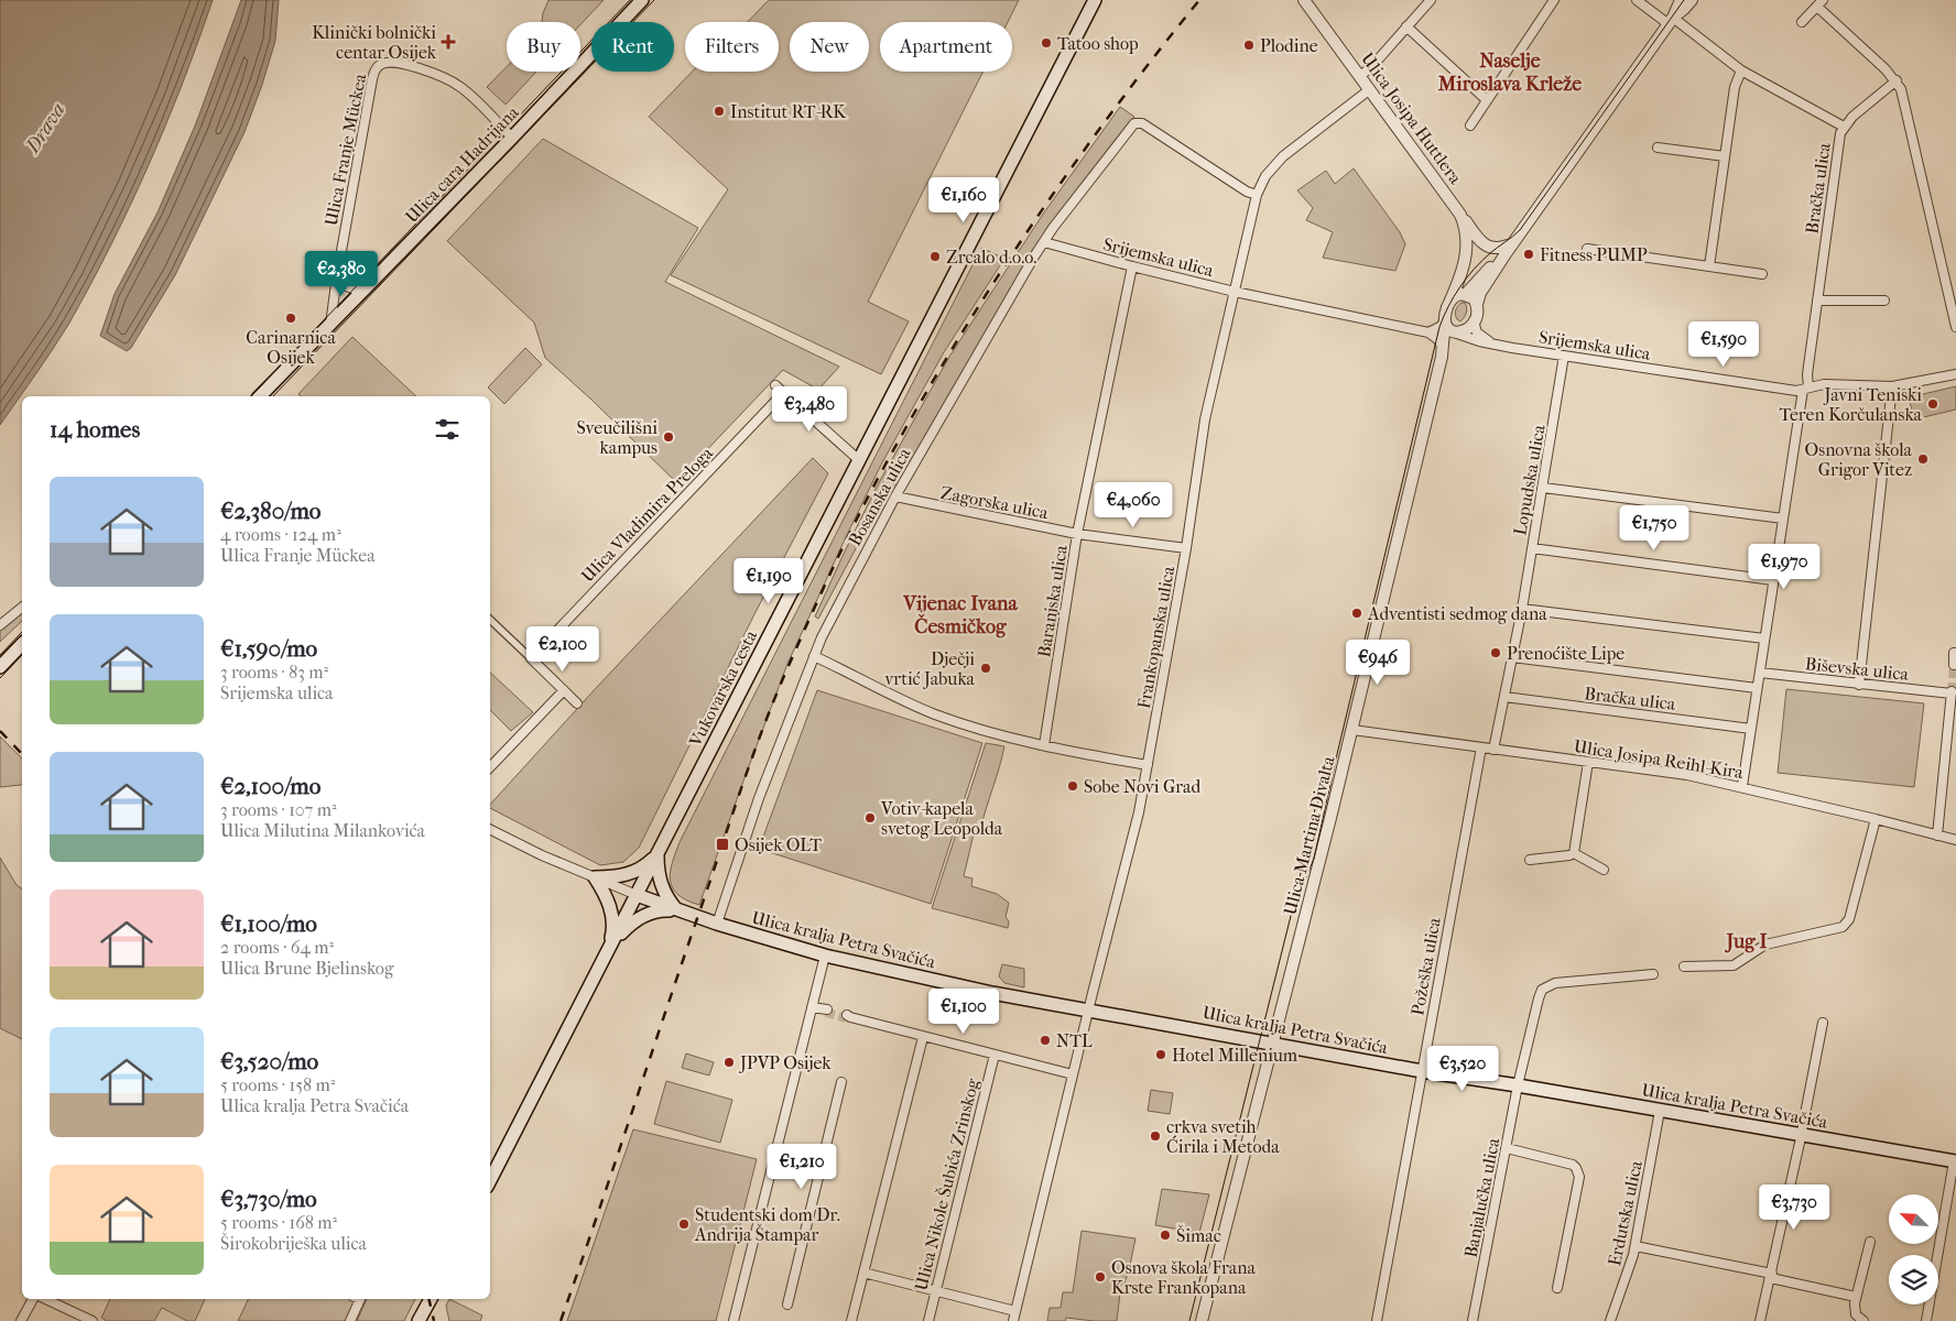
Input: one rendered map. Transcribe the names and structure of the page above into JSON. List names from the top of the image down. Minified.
{"streets":{"main road":["Ulica cara Hadrijana","Vukovarska cesta","Ulica kralja Petra Svačića"],"street":["Ulica Josipa Huttlera","Ulica Franje Mückea","Bračka ulica","Srijemska ulica","Lopudska ulica","Bosanska ulica","Zagorska ulica","Ulica Vladimira Preloga","Baranjska ulica","Frankopanska ulica","Biševska ulica","Ulica Josipa Reihl-Kira","Ulica Martina Divalta","Požeška ulica","Ulica Nikole Šubića Zrinskog","Banjalučka ulica","Erdutska ulica"]},"crossings":[["Ulica Josipa Huttlera","Srijemska ulica"],["Ulica Josipa Huttlera","Frankopanska ulica"],["Ulica Josipa Huttlera","Ulica Martina Divalta"],["Ulica Franje Mückea","Ulica cara Hadrijana"],["Bračka ulica","Srijemska ulica"],["Bračka ulica","Lopudska ulica"],["Bračka ulica","Biševska ulica"],["Bračka ulica","Ulica Josipa Reihl-Kira"],["Srijemska ulica","Lopudska ulica"],["Srijemska ulica","Bosanska ulica"],["Srijemska ulica","Baranjska ulica"],["Srijemska ulica","Frankopanska ulica"],["Srijemska ulica","Ulica Martina Divalta"],["Lopudska ulica","Ulica Josipa Reihl-Kira"],["Bosanska ulica","Zagorska ulica"],["Bosanska ulica","Frankopanska ulica"],["Bosanska ulica","Ulica kralja Petra Svačića"],["Zagorska ulica","Baranjska ulica"],["Zagorska ulica","Frankopanska ulica"],["Frankopanska ulica","Ulica kralja Petra Svačića"],["Biševska ulica","Ulica Josipa Reihl-Kira"],["Vukovarska cesta","Ulica kralja Petra Svačića"],["Ulica Josipa Reihl-Kira","Ulica Martina Divalta"],["Ulica Josipa Reihl-Kira","Požeška ulica"],["Ulica Martina Divalta","Ulica kralja Petra Svačića"],["Ulica kralja Petra Svačića","Požeška ulica"],["Ulica kralja Petra Svačića","Banjalučka ulica"],["Ulica kralja Petra Svačića","Erdutska ulica"]],"districts":["Naselje Miroslava Krleže","Vijenac Ivana Česmičkog","Jug I"],"water":["Drava"],"places":{"health":["Klinički bolnički centar Osijek"],"other":["Tatoo shop","Plodine","Institut RT-RK","Fitness PUMP","Zrcalo d.o.o.","Carinarnica Osijek","Javni Teniski Teren Korčulanska","Sveučilišni kampus","Osnovna škola Grigor Vitez","Adventisti sedmog dana","Prenoćište Lipe","Dječji vrtić Jabuka","Sobe Novi Grad","Votiv-kapela svetog Leopolda","NTL","Hotel Millenium","JPVP Osijek","crkva svetih Ćirila i Metoda","Studentski dom Dr. Andrija Štampar","Šimac","Osnova škola Frana Krste Frankopana"],"transit":["Osijek OLT"]},"north":"top left","page":{"chip":["Buy","Rent","Filters","New","Apartment"],"price":["€1,160","€2,380","€1,590","€3,480","€4,060","€1,750","€1,970","€1,190","€2,100","€946","€1,100","€3,520","€1,210","€3,730"],"heading":"14 homes","list":[{"name":"€2,380/mo","note":"4 rooms · 124 m² · Ulica Franje Mückea"},{"name":"€1,590/mo","note":"3 rooms · 83 m² · Srijemska ulica"},{"name":"€2,100/mo","note":"3 rooms · 107 m² · Ulica Milutina Milankovića"},{"name":"€1,100/mo","note":"2 rooms · 64 m² · Ulica Brune Bjelinskog"},{"name":"€3,520/mo","note":"5 rooms · 158 m² · Ulica kralja Petra Svačića"},{"name":"€3,730/mo","note":"5 rooms · 168 m² · Širokobriješka ulica"}]}}
